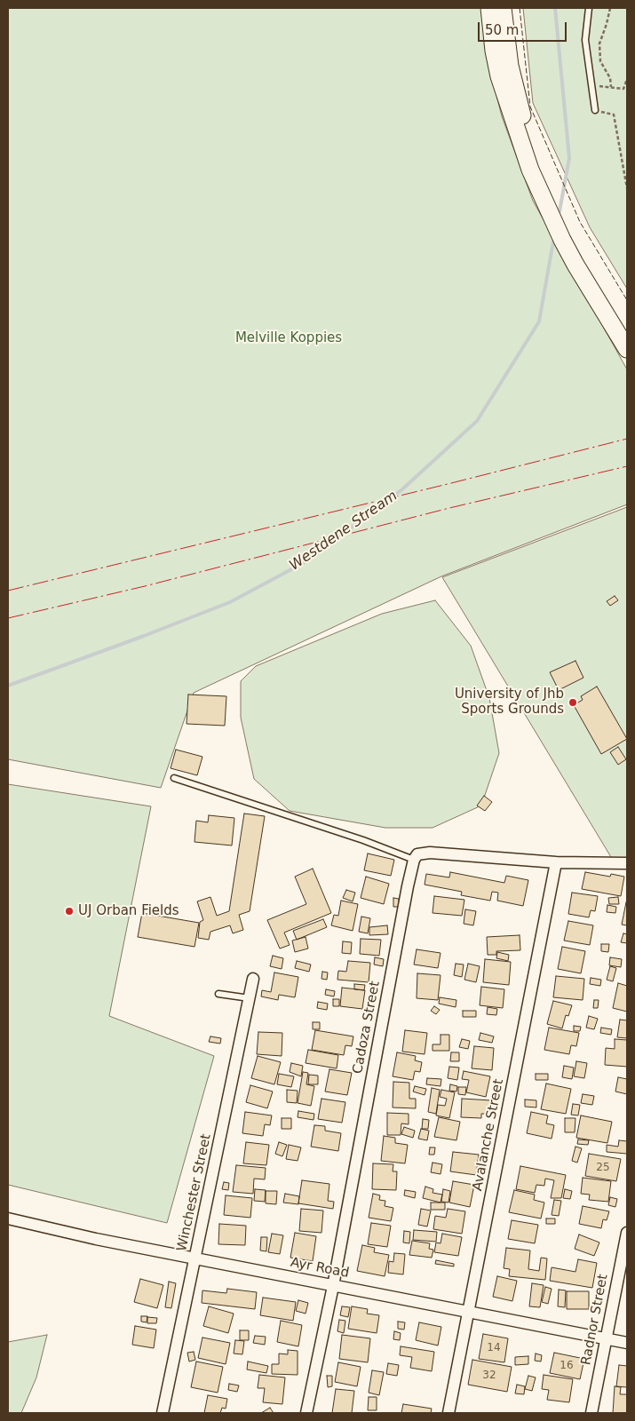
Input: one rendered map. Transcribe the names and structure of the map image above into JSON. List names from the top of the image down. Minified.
{"streets":{"street":["Cadoza Street","Avalanche Street","Winchester Street","Ayr Road","Radnor Street"]},"crossings":[["Cadoza Street","Ayr Road"],["Avalanche Street","Ayr Road"],["Winchester Street","Ayr Road"],["Ayr Road","Radnor Street"]],"water":["Westdene Stream"],"parks":["Melville Koppies"],"places":["University of Jhb Sports Grounds","UJ Orban Fields"],"house_numbers":["25","14","16","32"],"scale_bar":"50 m"}
